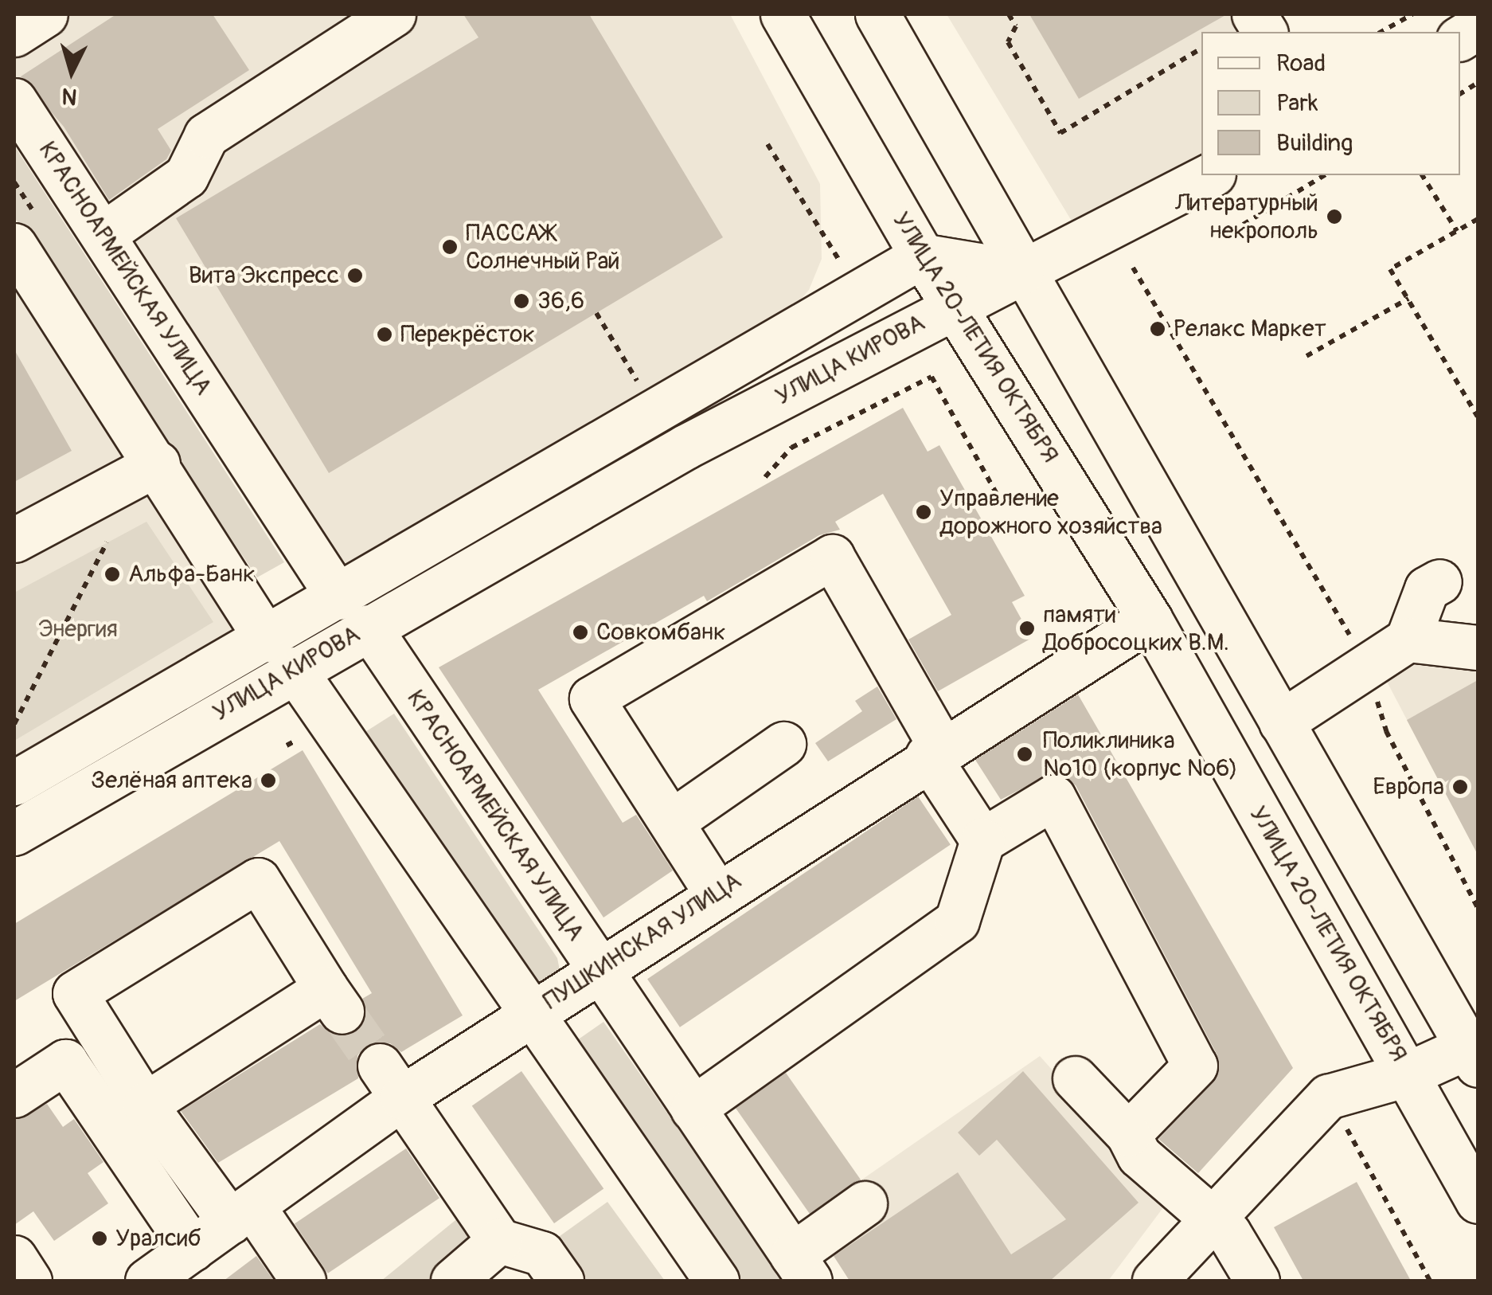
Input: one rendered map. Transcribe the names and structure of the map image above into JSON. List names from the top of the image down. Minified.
{"streets":{"main road":["КРАСНОАРМЕЙСКАЯ УЛИЦА","УЛИЦА 20-ЛЕТИЯ ОКТЯБРЯ","УЛИЦА КИРОВА","ПУШКИНСКАЯ УЛИЦА"]},"crossings":[["КРАСНОАРМЕЙСКАЯ УЛИЦА","УЛИЦА КИРОВА"],["КРАСНОАРМЕЙСКАЯ УЛИЦА","ПУШКИНСКАЯ УЛИЦА"],["УЛИЦА 20-ЛЕТИЯ ОКТЯБРЯ","УЛИЦА КИРОВА"],["УЛИЦА 20-ЛЕТИЯ ОКТЯБРЯ","ПУШКИНСКАЯ УЛИЦА"]],"parks":["Энергия"],"places":["Литературный некрополь","ПАССАЖ Солнечный Рай","Вита Экспресс","36,6","Релакс Маркет","Перекрёсток","Управление дорожного хозяйства","Альфа-Банк","памяти Добросоцких В.М.","Совкомбанк","Поликлиника №10 (корпус №6)","Зелёная аптека","Европа","Уралсиб"],"legend":["Road","Park","Building"],"north":"bottom"}
